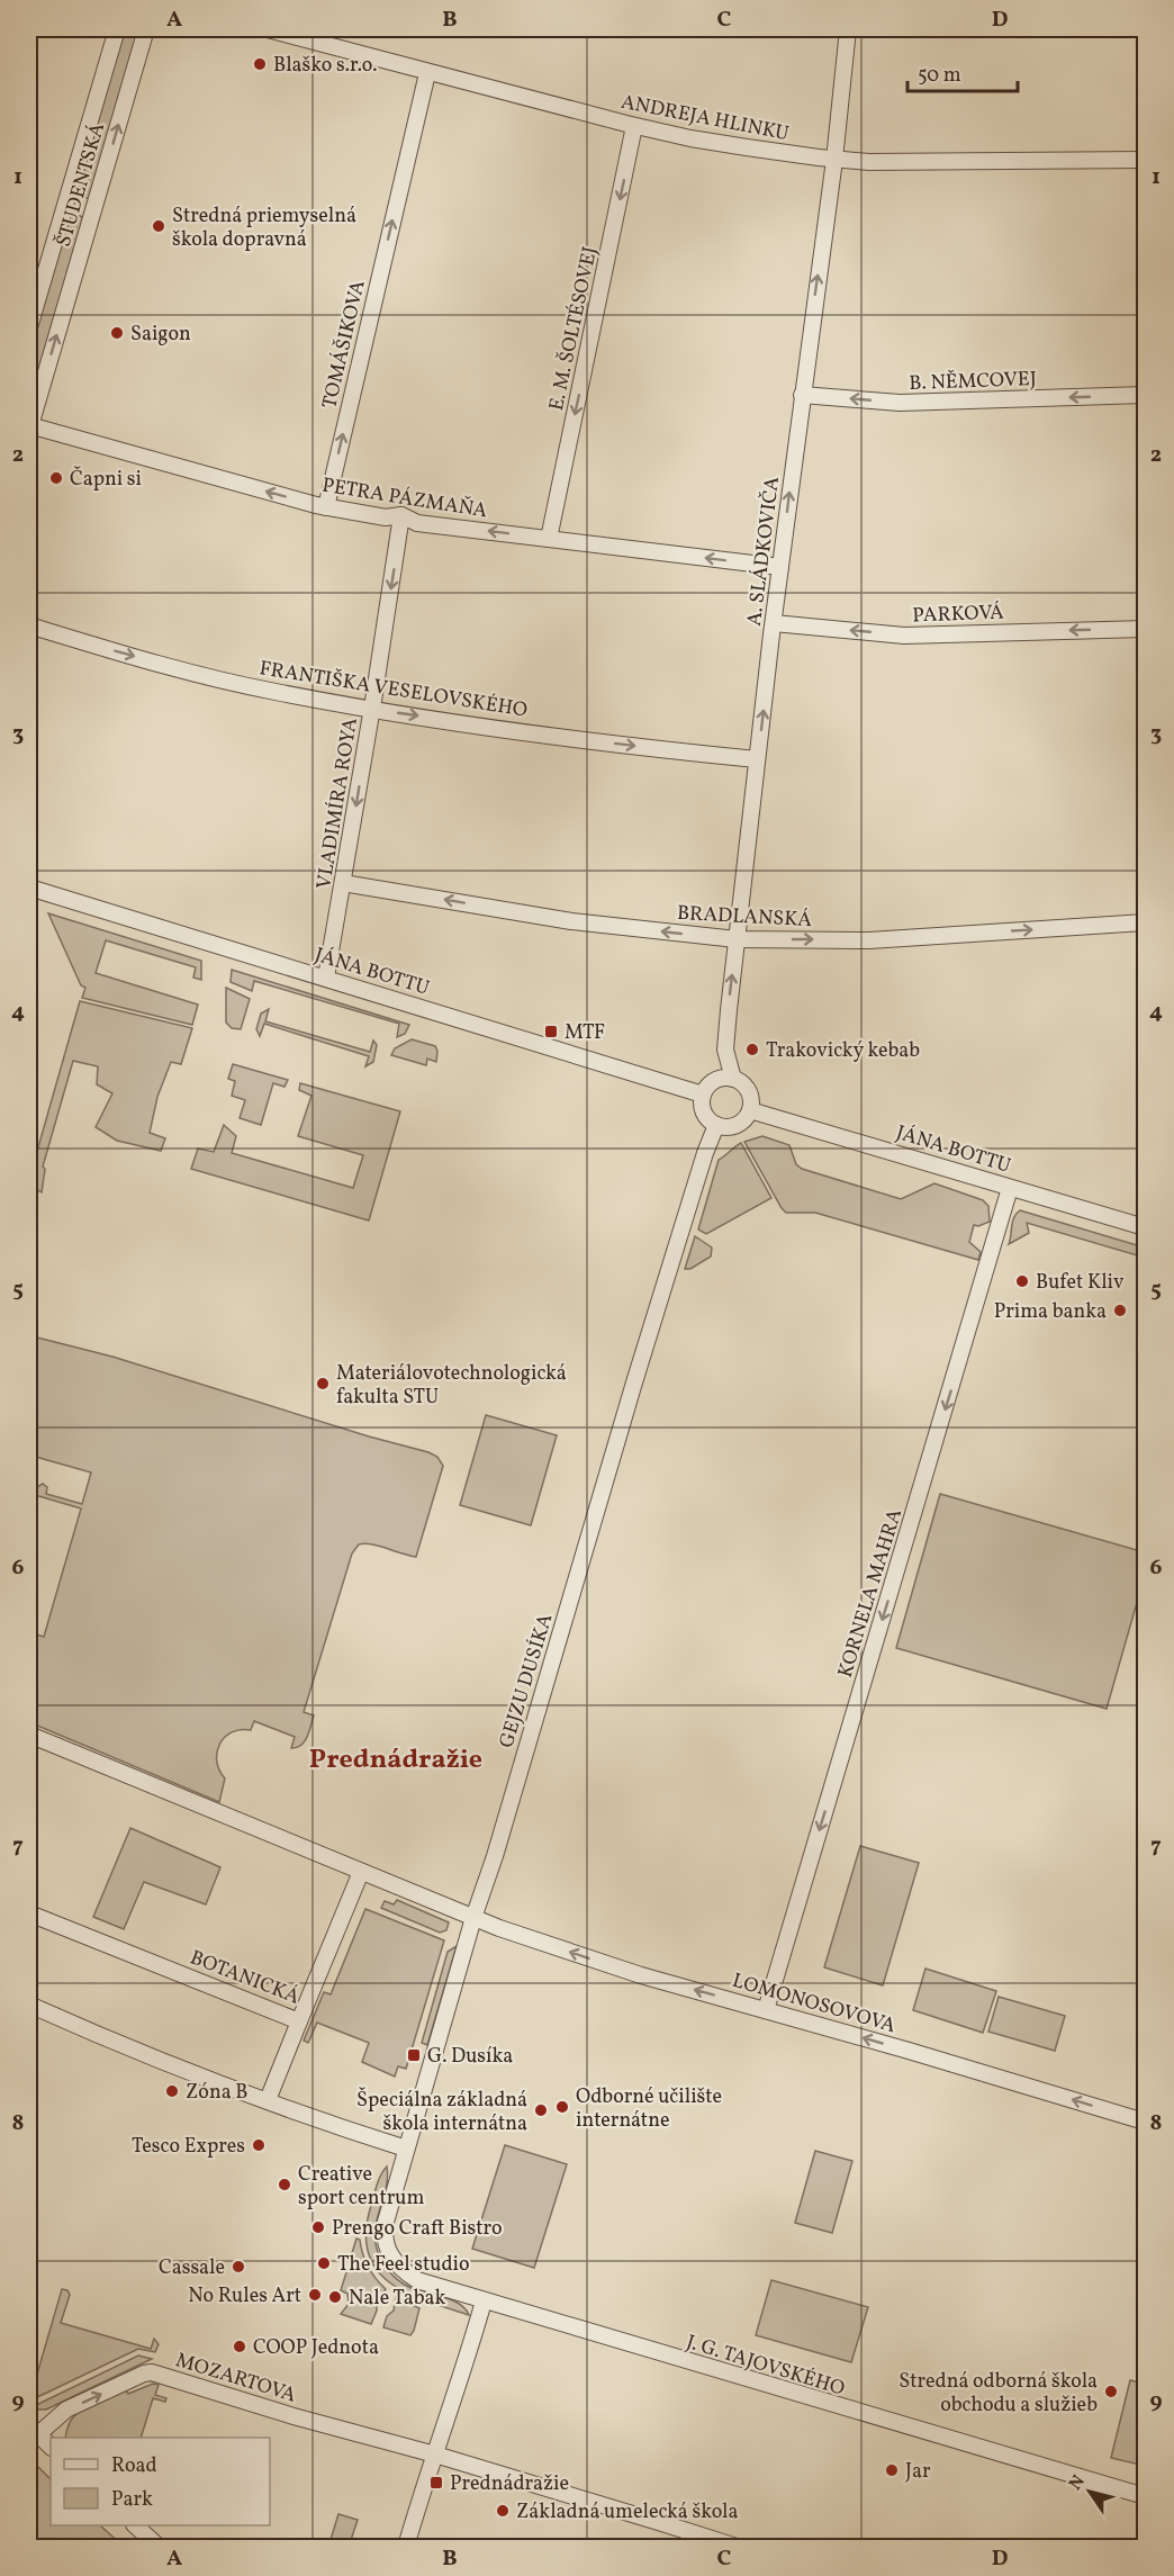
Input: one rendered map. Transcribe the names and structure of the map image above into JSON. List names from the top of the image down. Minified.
{"streets":{"street":["ANDREJA HLINKU","ŠTUDENTSKÁ","E. M. ŠOLTÉSOVEJ","TOMÁŠIKOVA","B. NĚMCOVEJ","PETRA PÁZMAŇA","A. SLÁDKOVIČA","PARKOVÁ","FRANTIŠKA VESELOVSKÉHO","VLADIMÍRA ROYA","BRADLANSKÁ","JÁNA BOTTU","KORNELA MAHRA","GEJZU DUSÍKA","BOTANICKÁ","LOMONOSOVOVA","J. G. TAJOVSKÉHO","MOZARTOVA"]},"crossings":[["ANDREJA HLINKU","E. M. ŠOLTÉSOVEJ"],["ANDREJA HLINKU","TOMÁŠIKOVA"],["ANDREJA HLINKU","A. SLÁDKOVIČA"],["ŠTUDENTSKÁ","PETRA PÁZMAŇA"],["E. M. ŠOLTÉSOVEJ","PETRA PÁZMAŇA"],["TOMÁŠIKOVA","PETRA PÁZMAŇA"],["B. NĚMCOVEJ","A. SLÁDKOVIČA"],["PETRA PÁZMAŇA","A. SLÁDKOVIČA"],["PETRA PÁZMAŇA","VLADIMÍRA ROYA"],["A. SLÁDKOVIČA","PARKOVÁ"],["A. SLÁDKOVIČA","FRANTIŠKA VESELOVSKÉHO"],["A. SLÁDKOVIČA","BRADLANSKÁ"],["A. SLÁDKOVIČA","JÁNA BOTTU"],["A. SLÁDKOVIČA","GEJZU DUSÍKA"],["FRANTIŠKA VESELOVSKÉHO","VLADIMÍRA ROYA"],["VLADIMÍRA ROYA","BRADLANSKÁ"],["VLADIMÍRA ROYA","JÁNA BOTTU"],["JÁNA BOTTU","KORNELA MAHRA"],["JÁNA BOTTU","GEJZU DUSÍKA"],["KORNELA MAHRA","LOMONOSOVOVA"],["GEJZU DUSÍKA","LOMONOSOVOVA"],["GEJZU DUSÍKA","J. G. TAJOVSKÉHO"]],"one_way":["E. M. ŠOLTÉSOVEJ","TOMÁŠIKOVA","B. NĚMCOVEJ","PETRA PÁZMAŇA","A. SLÁDKOVIČA","PARKOVÁ","FRANTIŠKA VESELOVSKÉHO","VLADIMÍRA ROYA","KORNELA MAHRA","LOMONOSOVOVA","MOZARTOVA"],"districts":["Prednádražie"],"places":{"other":["Blaško s.r.o.","Stredná priemyselná škola dopravná","Saigon","Čapni si","Trakovický kebab","Bufet Kliv","Prima banka","Materiálovotechnologická fakulta STU","Zóna B","Odborné učilište internátne","Špeciálna základná škola internátna","Tesco Expres","Creative sport centrum","Prengo Craft Bistro","The Feel studio","Cassale","No Rules Art","Nale Tabak","COOP Jednota","Stredná odborná škola obchodu a služieb","Jar","Základná umelecká škola"],"transit":["MTF","G. Dusíka","Prednádražie"]},"legend":["Road","Park"],"scale_bar":"50 m","north":"top left","grid":{"columns":["A","B","C","D"],"rows":["1","2","3","4","5","6","7","8","9"]}}
